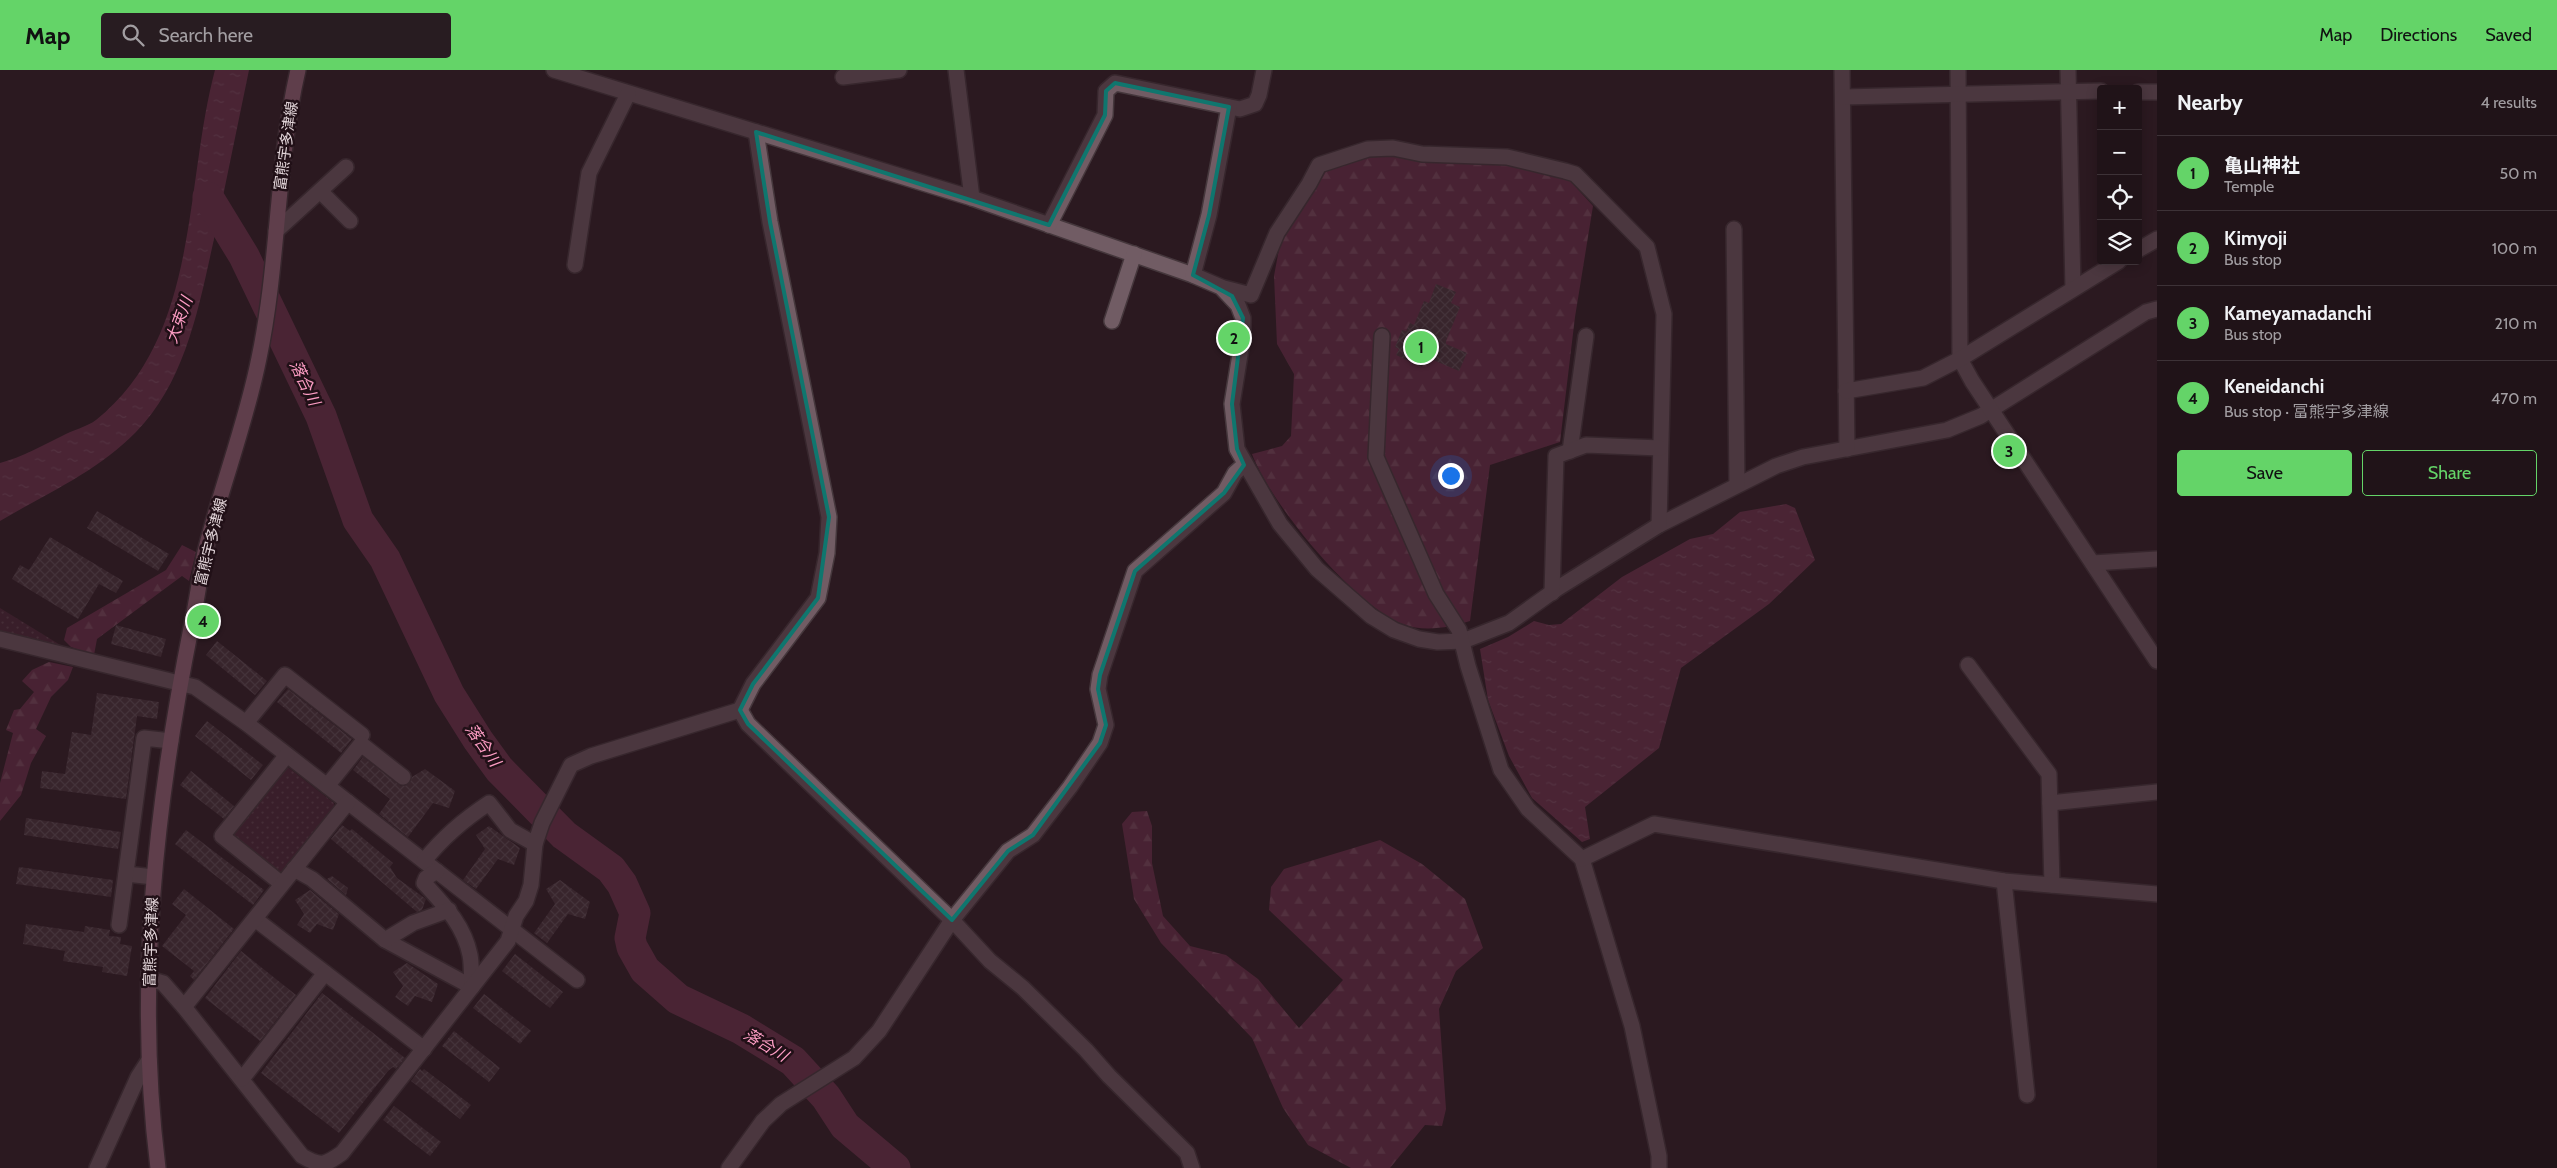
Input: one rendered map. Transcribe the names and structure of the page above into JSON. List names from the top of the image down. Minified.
{"streets":{"main road":["富熊宇多津線"]},"water":["大束川","落合川"],"page":{"header":"Map","search":"Search here","nav":["Map","Directions","Saved"],"heading":["Nearby","4 results"],"map_buttons":["+","−"],"list":[{"mark":"1","name":"亀山神社","note":"Temple","value":"50 m"},{"mark":"2","name":"Kimyoji","note":"Bus stop","value":"100 m"},{"mark":"3","name":"Kameyamadanchi","note":"Bus stop","value":"210 m"},{"mark":"4","name":"Keneidanchi","note":"Bus stop · 富熊宇多津線","value":"470 m"}],"pins":["2","1","3","4"],"buttons":["Save","Share"]}}
